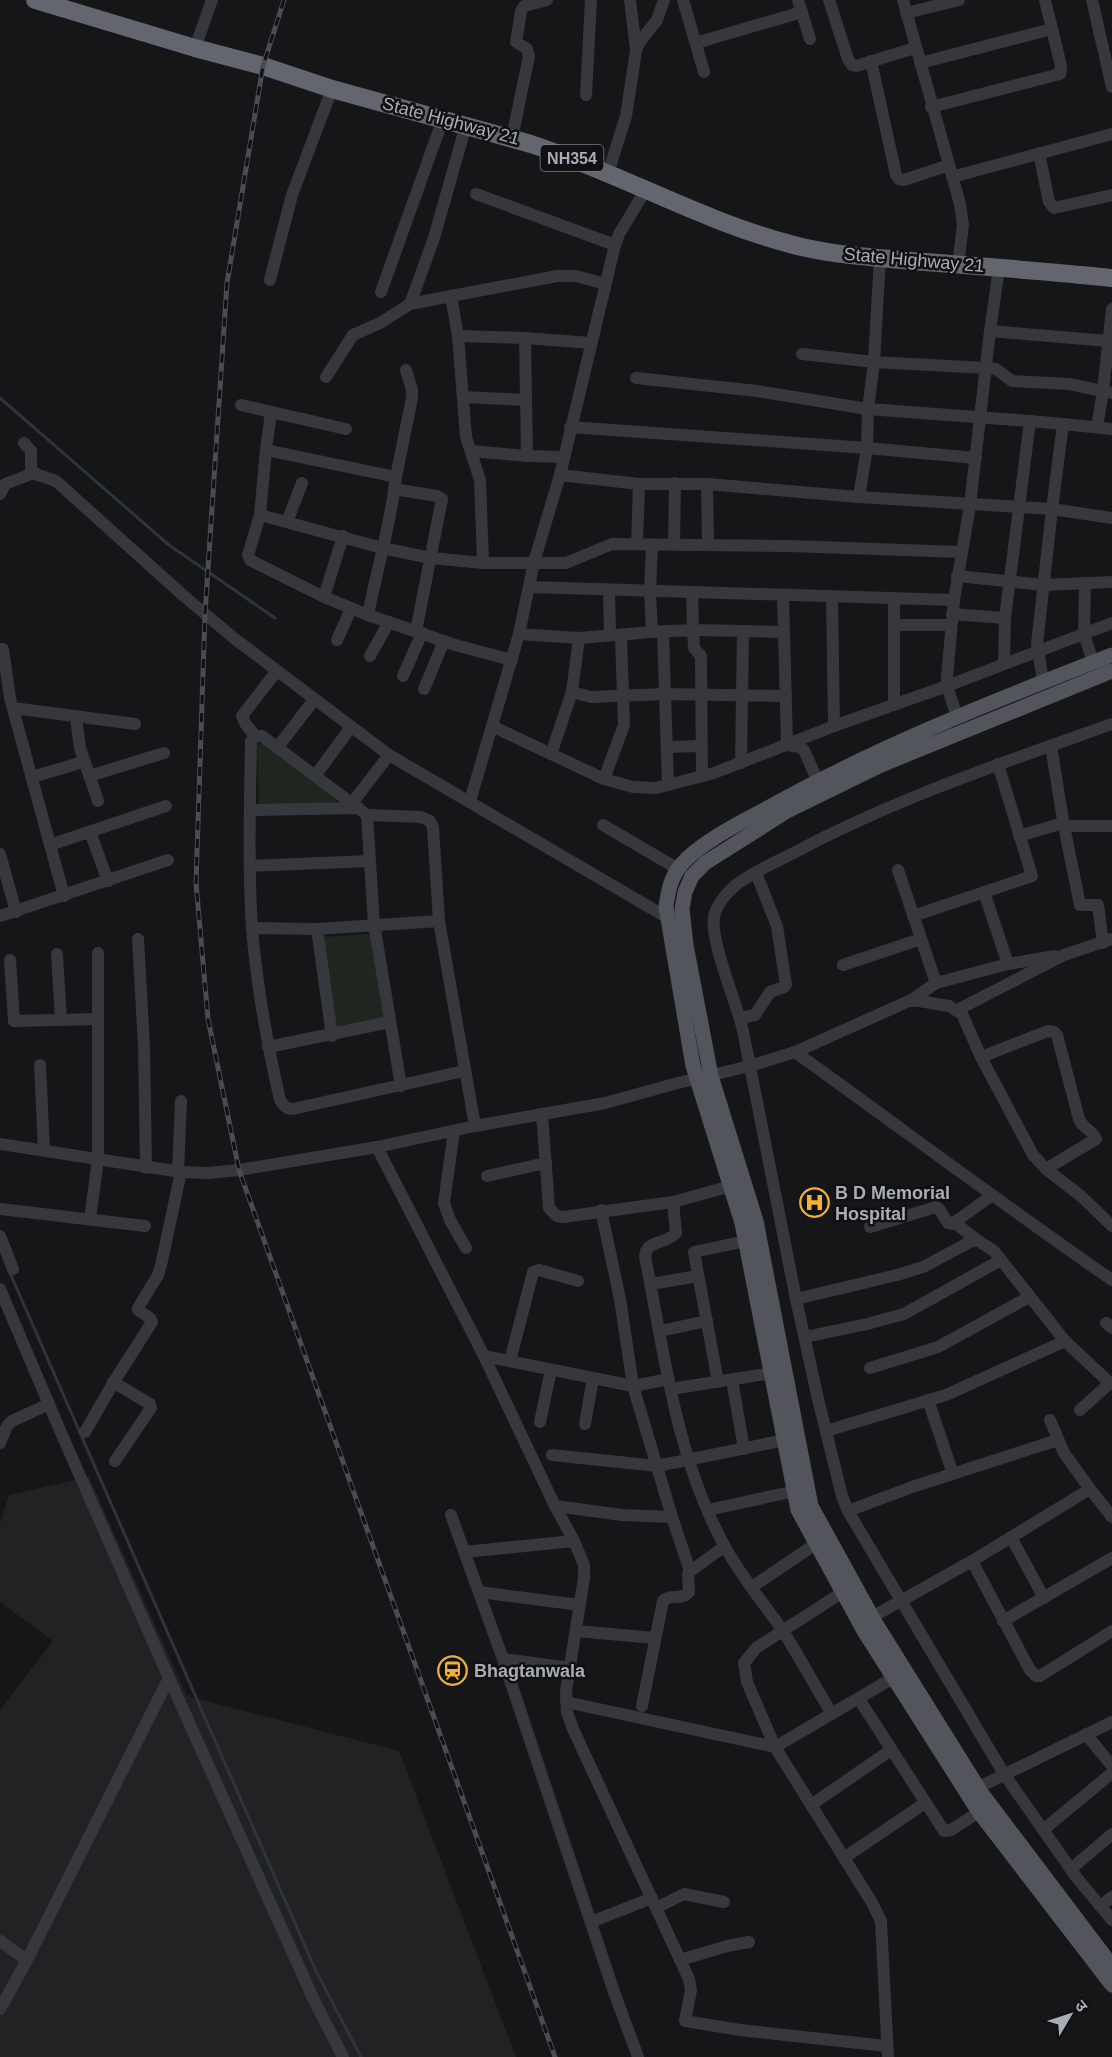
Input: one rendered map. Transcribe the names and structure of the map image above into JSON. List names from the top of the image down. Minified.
{"streets":{"highway":["State Highway 21","NH354"]},"places":{"hospital":["B D Memorial Hospital"],"station":["Bhagtanwala"]},"north":"top right"}
